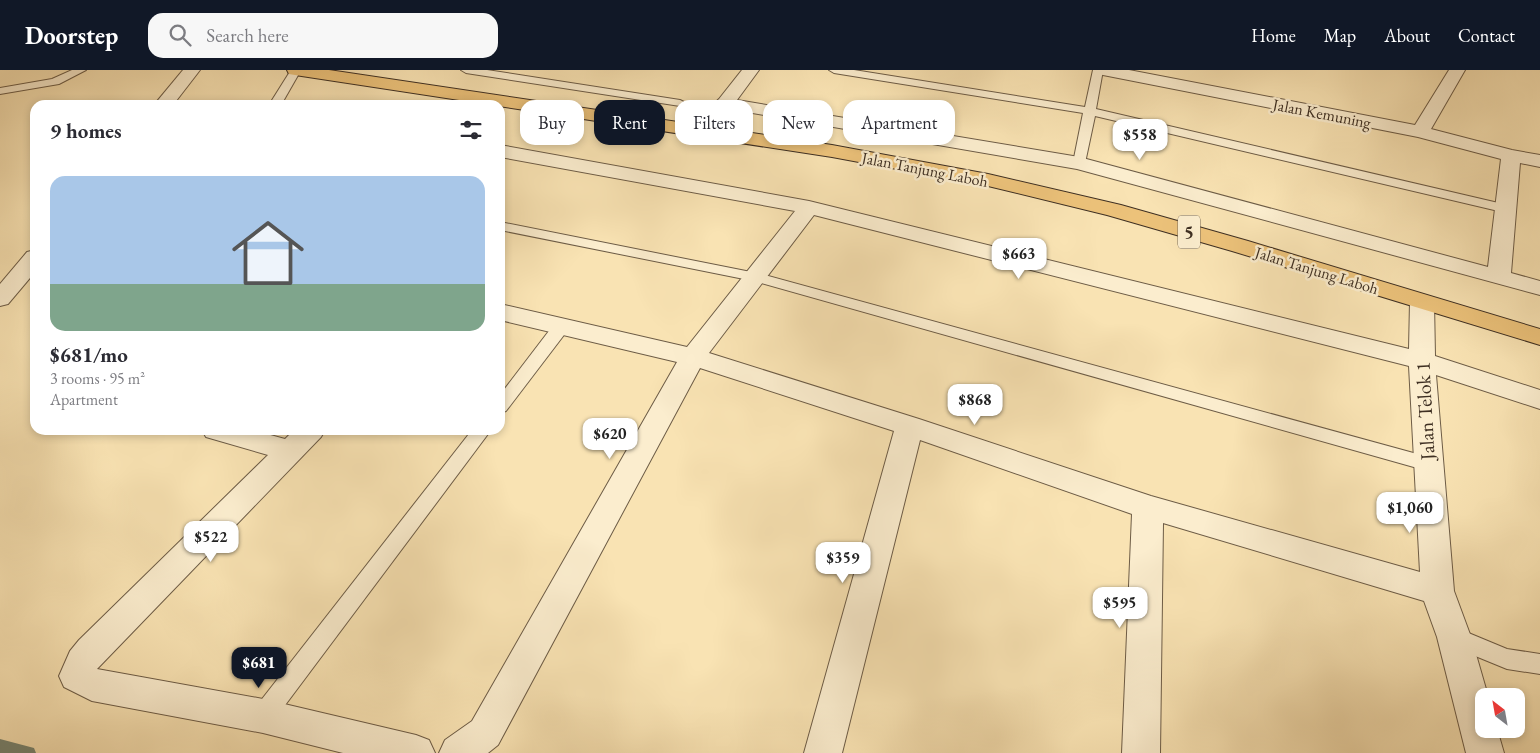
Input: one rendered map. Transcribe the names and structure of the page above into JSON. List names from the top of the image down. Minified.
{"streets":{"highway":["Jalan Tanjung Laboh","5"],"street":["Jalan Kemuning","Jalan Telok 1"]},"crossings":[["Jalan Tanjung Laboh","Jalan Telok 1"]],"north":"top left","page":{"header":"Doorstep","search":"Search here","nav":["Home","Map","About","Contact"],"chip":["Buy","Rent","Filters","New","Apartment"],"heading":"9 homes","price":["$558","$663","$868","$620","$1,060","$522","$359","$595","$681"],"list":[{"name":"$681/mo","note":"3 rooms · 95 m² · Apartment"}]}}
